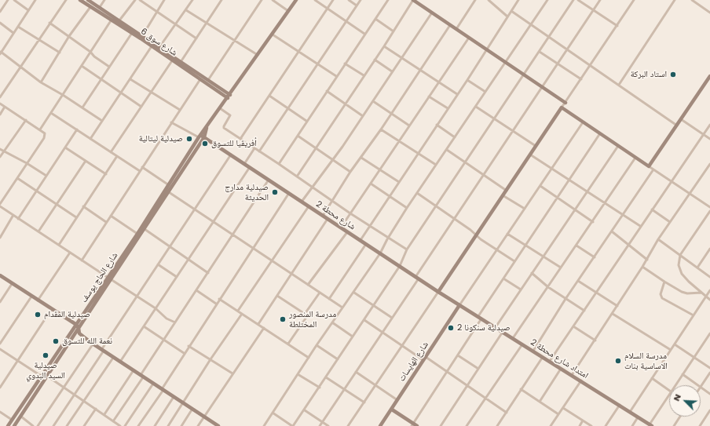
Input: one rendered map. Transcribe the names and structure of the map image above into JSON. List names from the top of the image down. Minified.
{"streets":{"street":["شارع سوق 6","شارع محطة 2","شارع الحاج يوسف","امتداد شارع محطة 2","شارع الهايسات"]},"crossings":[["شارع سوق 6","شارع الحاج يوسف"],["شارع محطة 2","شارع الحاج يوسف"],["شارع محطة 2","امتداد شارع محطة 2"],["شارع محطة 2","شارع الهايسات"],["امتداد شارع محطة 2","شارع الهايسات"]],"places":["استاد البركة","صيدلية ليتالية","أفريقيا للتسوق","صيدلية مدارج الحديثة","صيدلية المقدام","مدرسة المنصور المختلطة","صيدلية سنكونا 2","نعمة الله للتسوق","صيدلية السيد البدوي","مدرسة السلام الاساسية بنات"],"north":"top left"}
